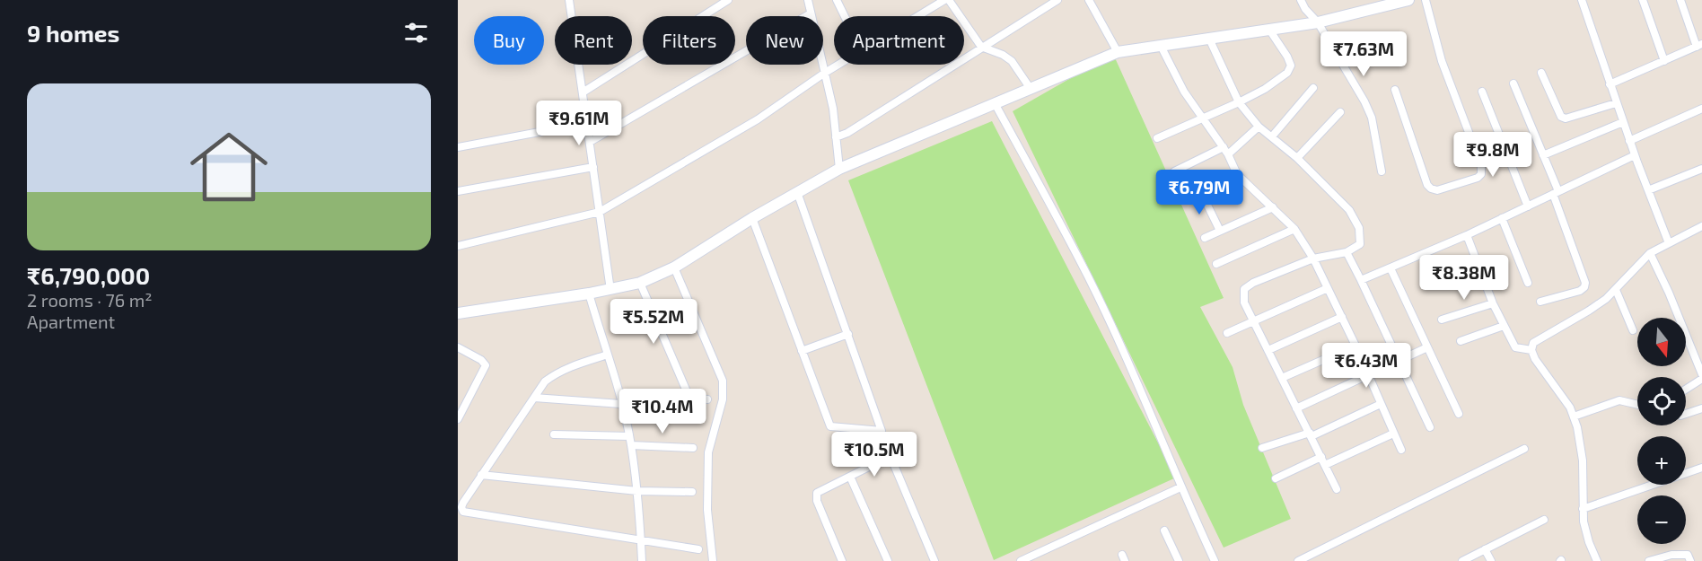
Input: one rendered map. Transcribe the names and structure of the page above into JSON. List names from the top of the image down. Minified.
{"north":"bottom","page":{"heading":"9 homes","chip":["Buy","Rent","Filters","New","Apartment"],"price":["₹7.63M","₹9.61M","₹9.8M","₹6.79M","₹8.38M","₹5.52M","₹6.43M","₹10.4M","₹10.5M"],"list":[{"name":"₹6,790,000","note":"2 rooms · 76 m² · Apartment"}],"map_buttons":["+","−"]}}
